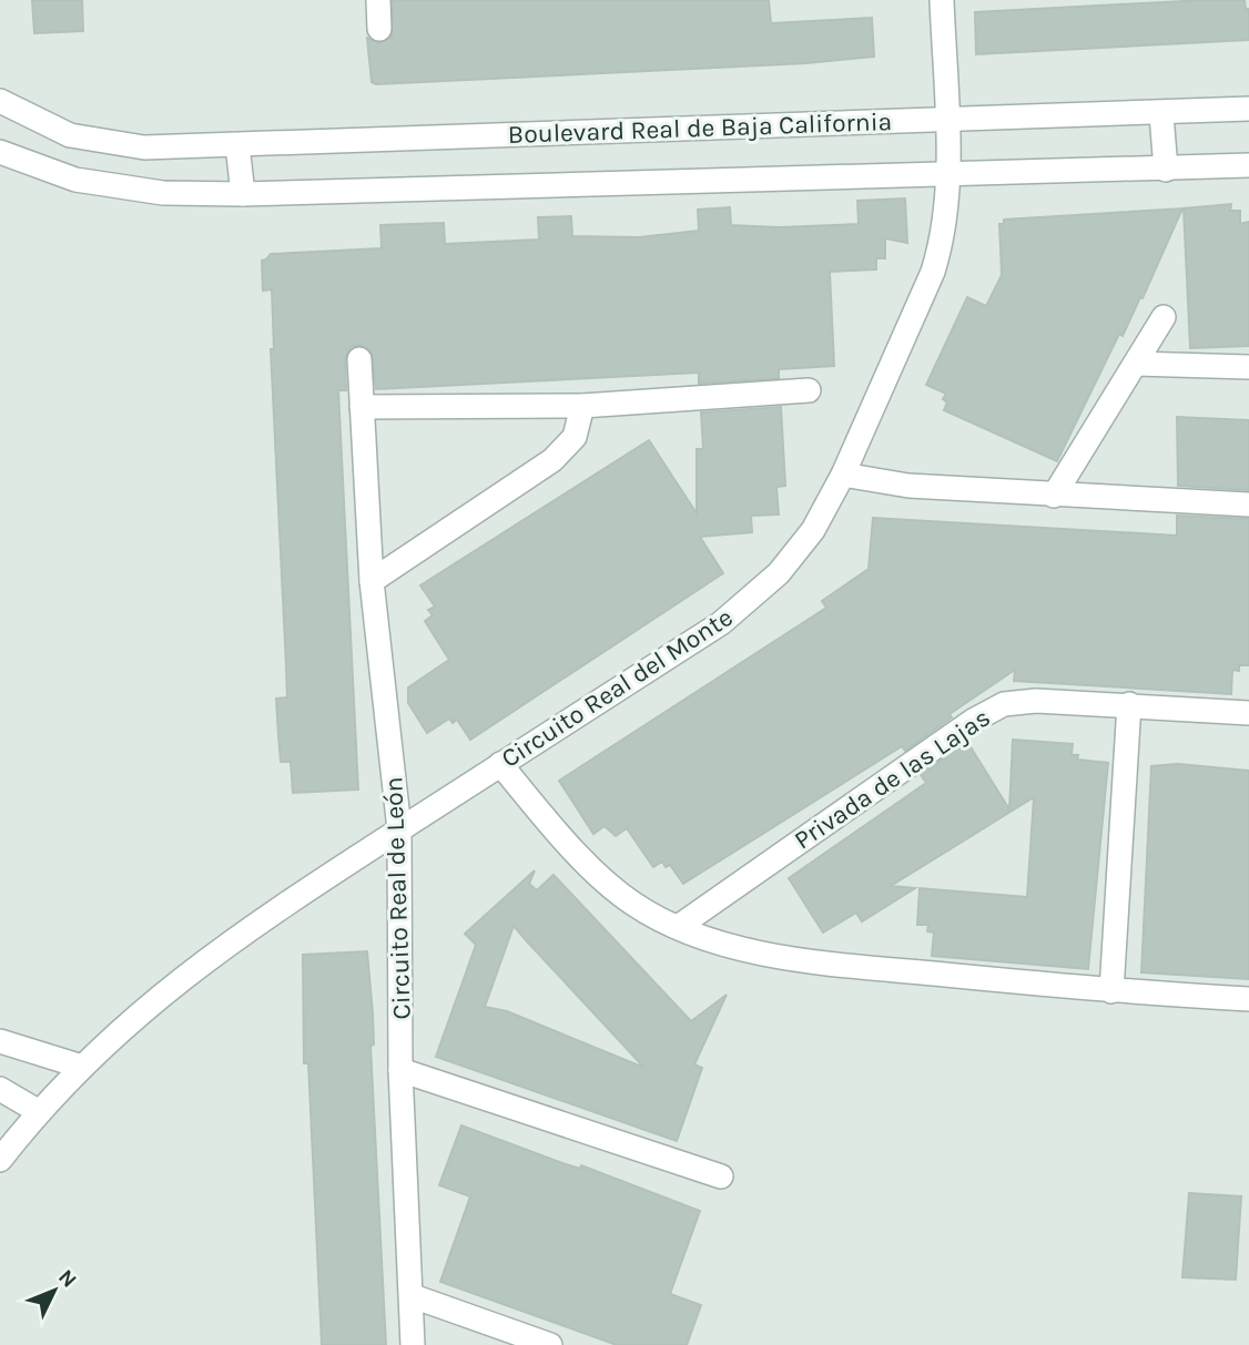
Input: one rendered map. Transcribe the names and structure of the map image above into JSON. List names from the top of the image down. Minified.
{"streets":{"street":["Boulevard Real de Baja California","Circuito Real del Monte","Privada de las Lajas","Circuito Real de León"]},"crossings":[["Boulevard Real de Baja California","Circuito Real del Monte"],["Circuito Real del Monte","Circuito Real de León"]],"north":"top right"}
